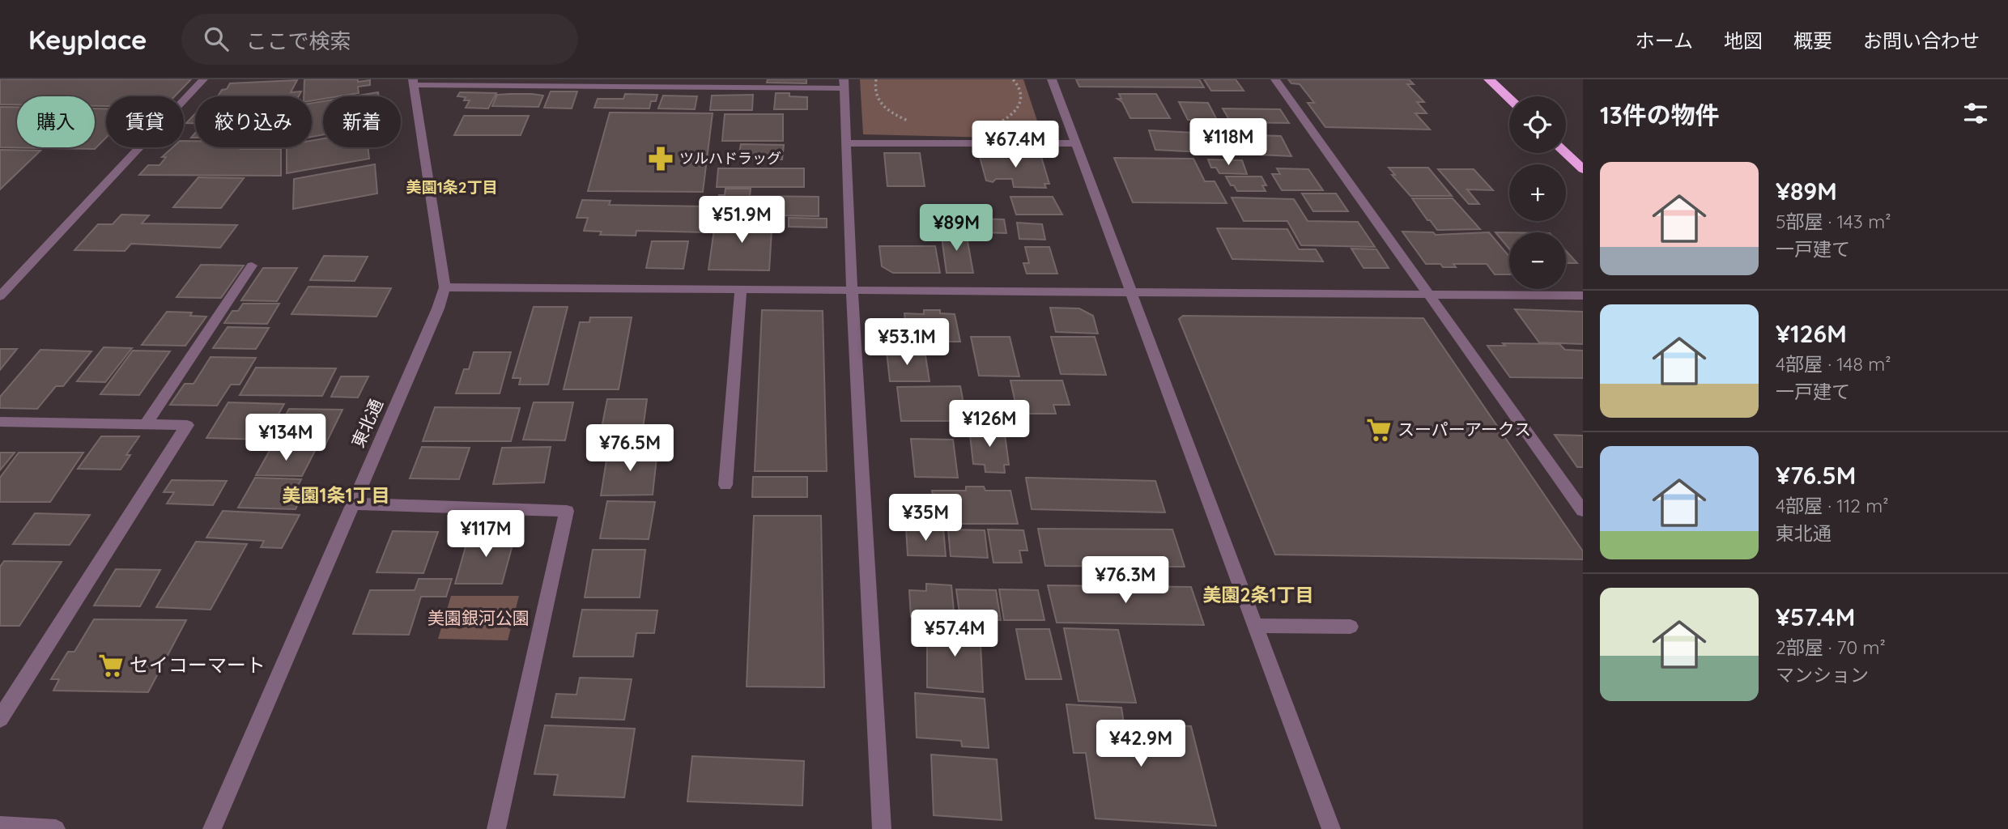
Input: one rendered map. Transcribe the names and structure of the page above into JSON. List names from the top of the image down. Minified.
{"streets":{"street":["東北通"]},"districts":["美園1条2丁目","美園1条1丁目","美園2条1丁目"],"parks":["美園銀河公園"],"places":{"pharmacy":["ツルハドラッグ"],"supermarket":["スーパーアークス","セイコーマート"]},"page":{"header":"Keyplace","search":"ここで検索","nav":["ホーム","地図","概要","お問い合わせ"],"heading":"13件の物件","map_buttons":["+","−"],"chip":["購入","賃貸","絞り込み","新着"],"price":["¥118M","¥67.4M","¥51.9M","¥89M","¥53.1M","¥126M","¥134M","¥76.5M","¥35M","¥117M","¥76.3M","¥57.4M","¥42.9M"],"list":[{"name":"¥89M","note":"5部屋 · 143 m² · 一戸建て"},{"name":"¥126M","note":"4部屋 · 148 m² · 一戸建て"},{"name":"¥76.5M","note":"4部屋 · 112 m² · 東北通"},{"name":"¥57.4M","note":"2部屋 · 70 m² · マンション"}]}}
